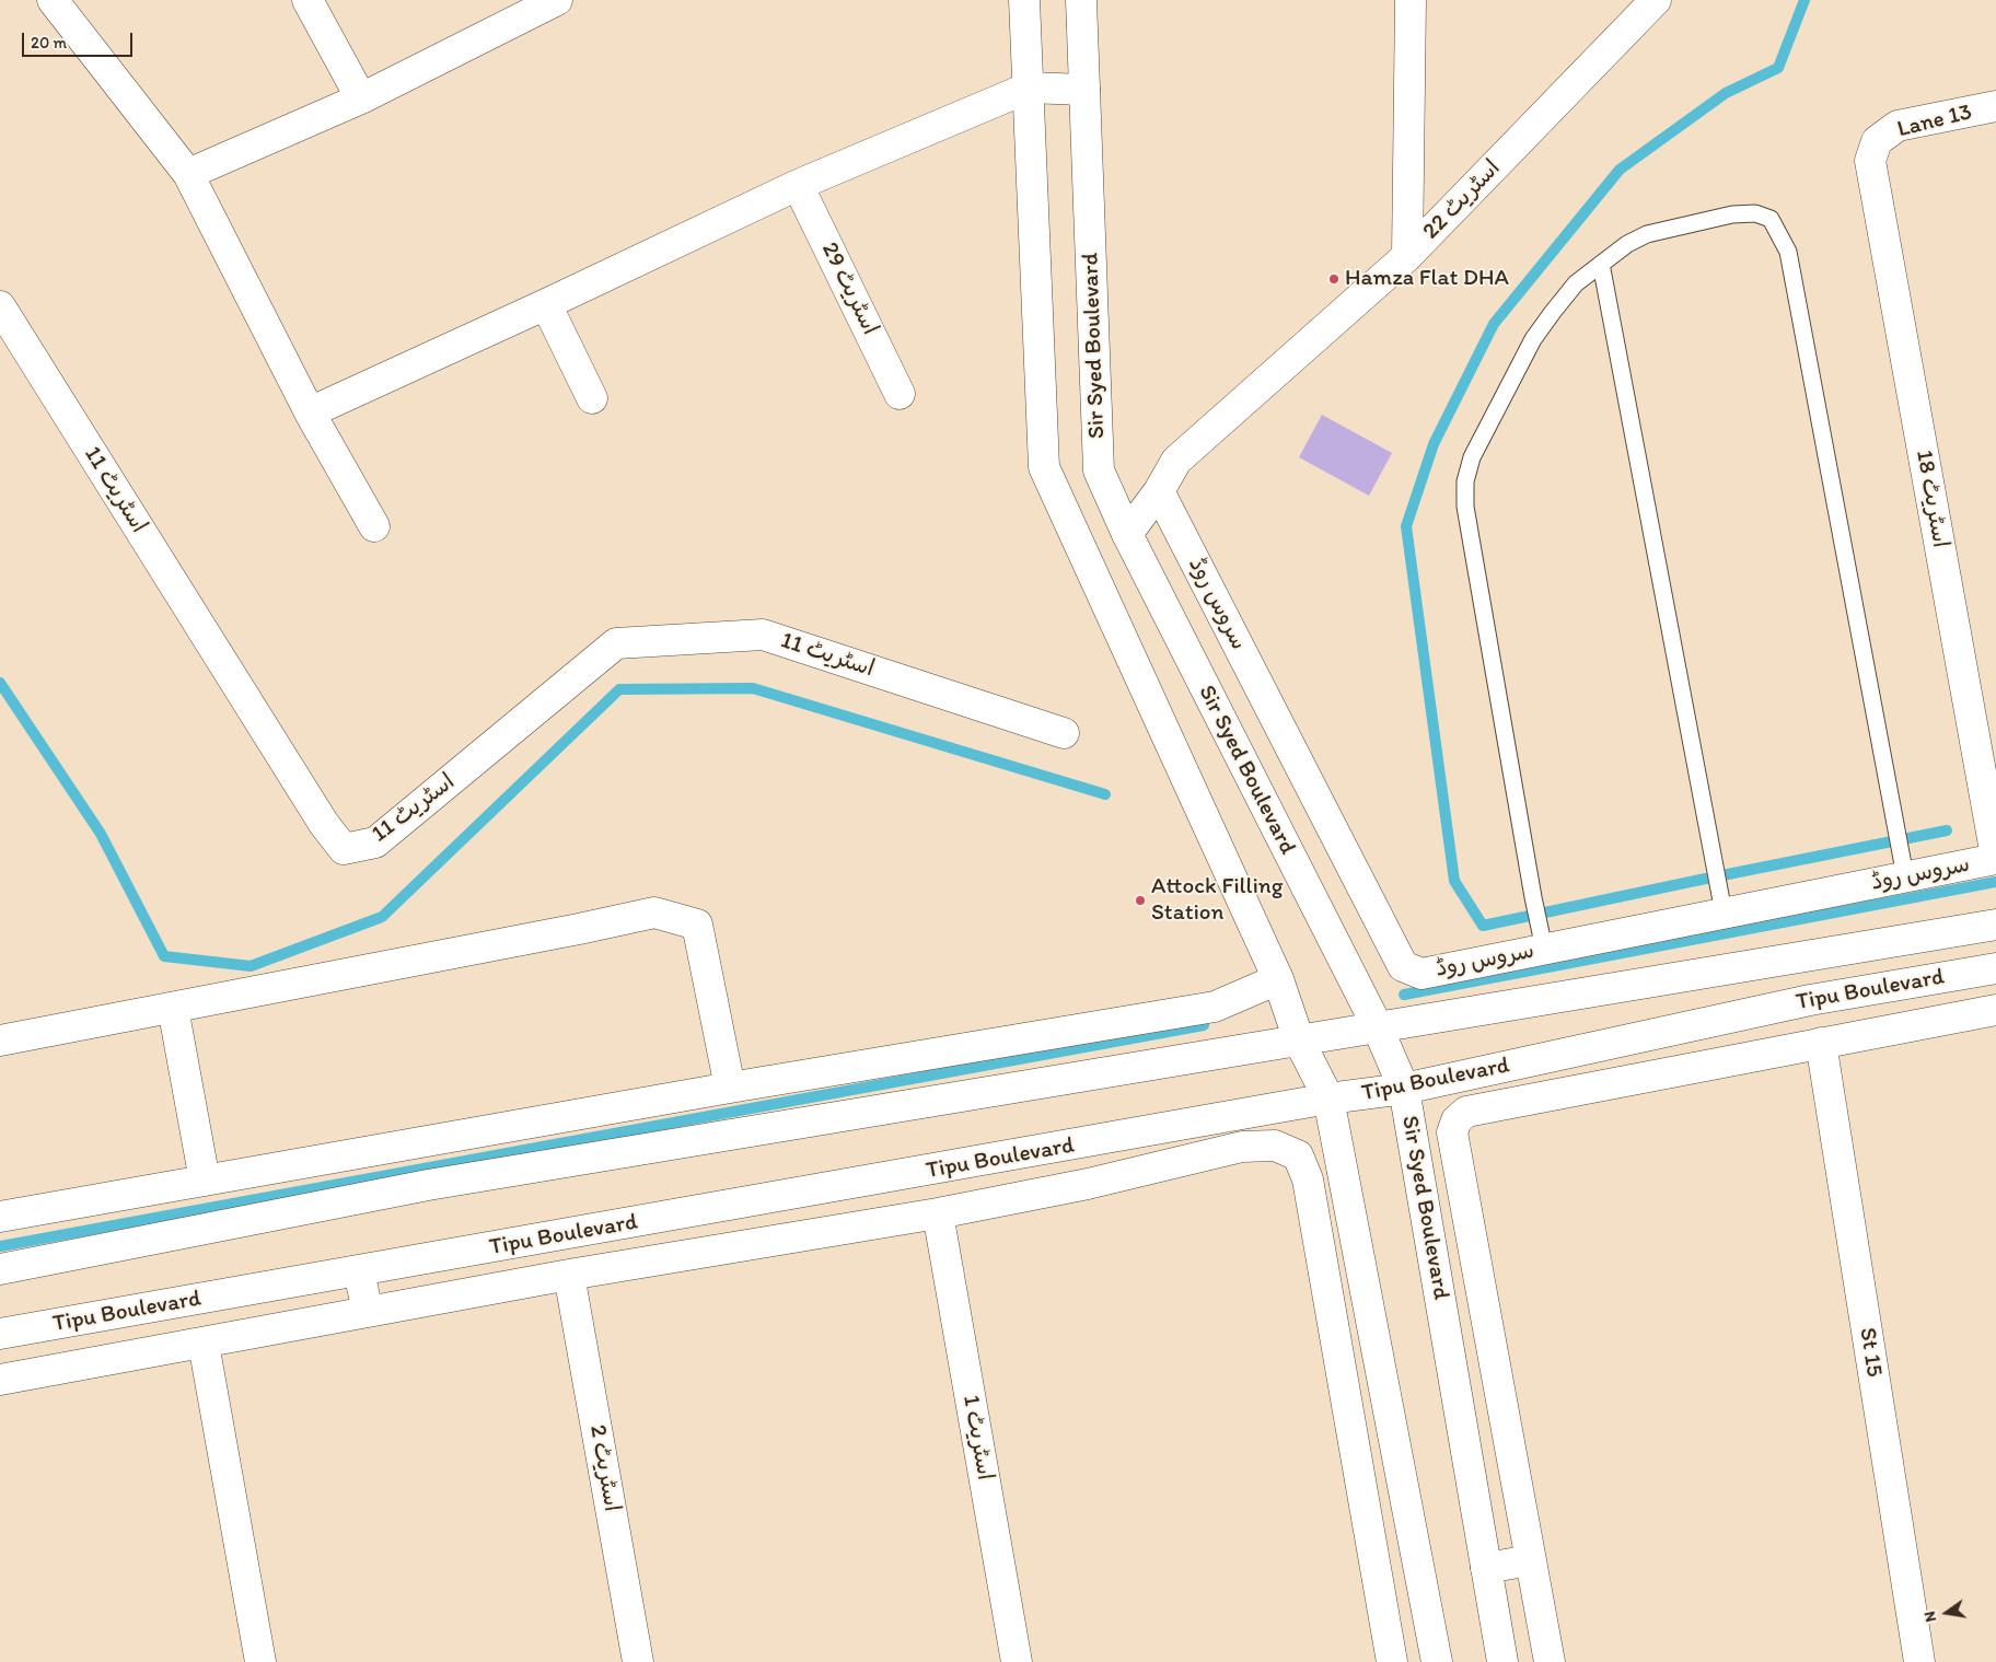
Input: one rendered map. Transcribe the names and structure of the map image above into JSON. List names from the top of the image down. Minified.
{"streets":{"street":["Lane 13","اسٹریٹ 22","اسٹریٹ 29","Sir Syed Boulevard","اسٹریٹ 11","اسٹریٹ 18","سروس روڈ","Tipu Boulevard","St 15","اسٹریٹ 1","اسٹریٹ 2"]},"crossings":[["Lane 13","اسٹریٹ 18"],["اسٹریٹ 22","Sir Syed Boulevard"],["اسٹریٹ 22","سروس روڈ"],["Sir Syed Boulevard","Tipu Boulevard"],["اسٹریٹ 18","سروس روڈ"]],"places":["Hamza Flat DHA","Attock Filling Station"],"scale_bar":"20 m","north":"left"}
